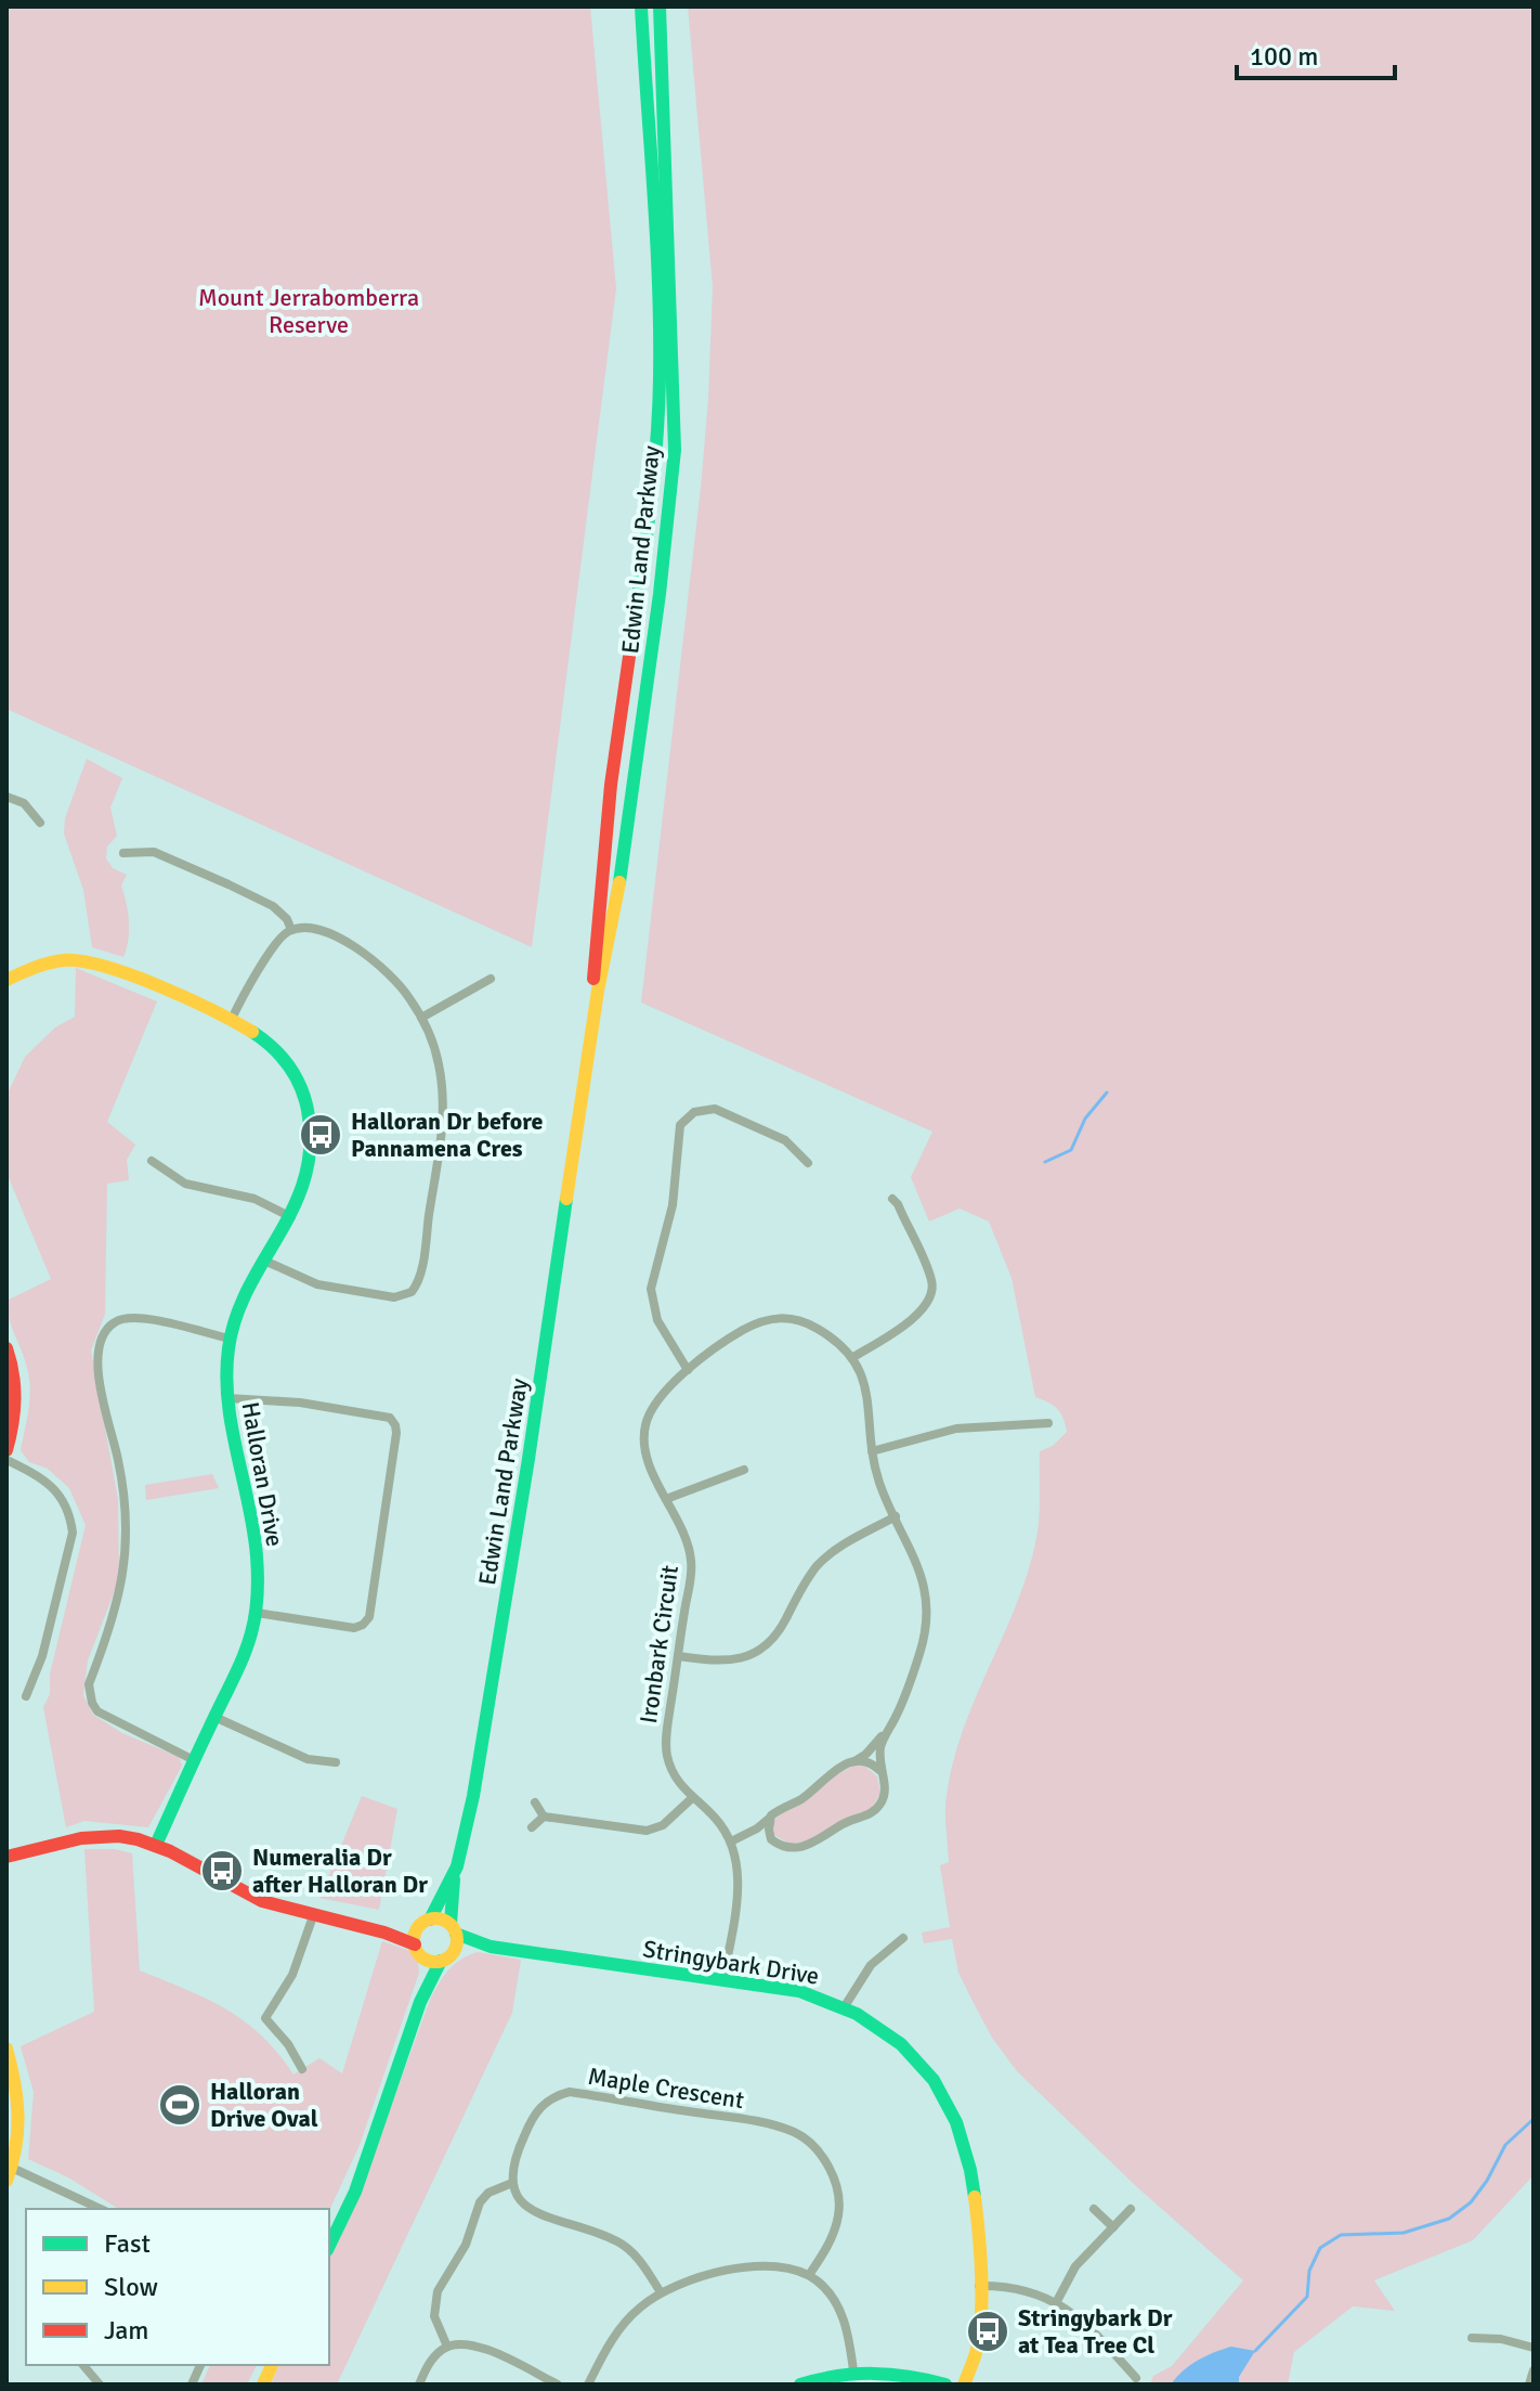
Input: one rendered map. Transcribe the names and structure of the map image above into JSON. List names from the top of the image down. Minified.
{"streets":{"main road":["Edwin Land Parkway","Halloran Drive","Stringybark Drive"],"street":["Ironbark Circuit","Maple Crescent"]},"crossings":[["Edwin Land Parkway","Stringybark Drive"]],"parks":["Mount Jerrabomberra Reserve"],"places":{"bus stop":["Halloran Dr before Pannamena Cres","Numeralia Dr after Halloran Dr","Stringybark Dr at Tea Tree Cl"],"sports":["Halloran Drive Oval"]},"legend":["Fast","Slow","Jam"],"scale_bar":"100 m"}
